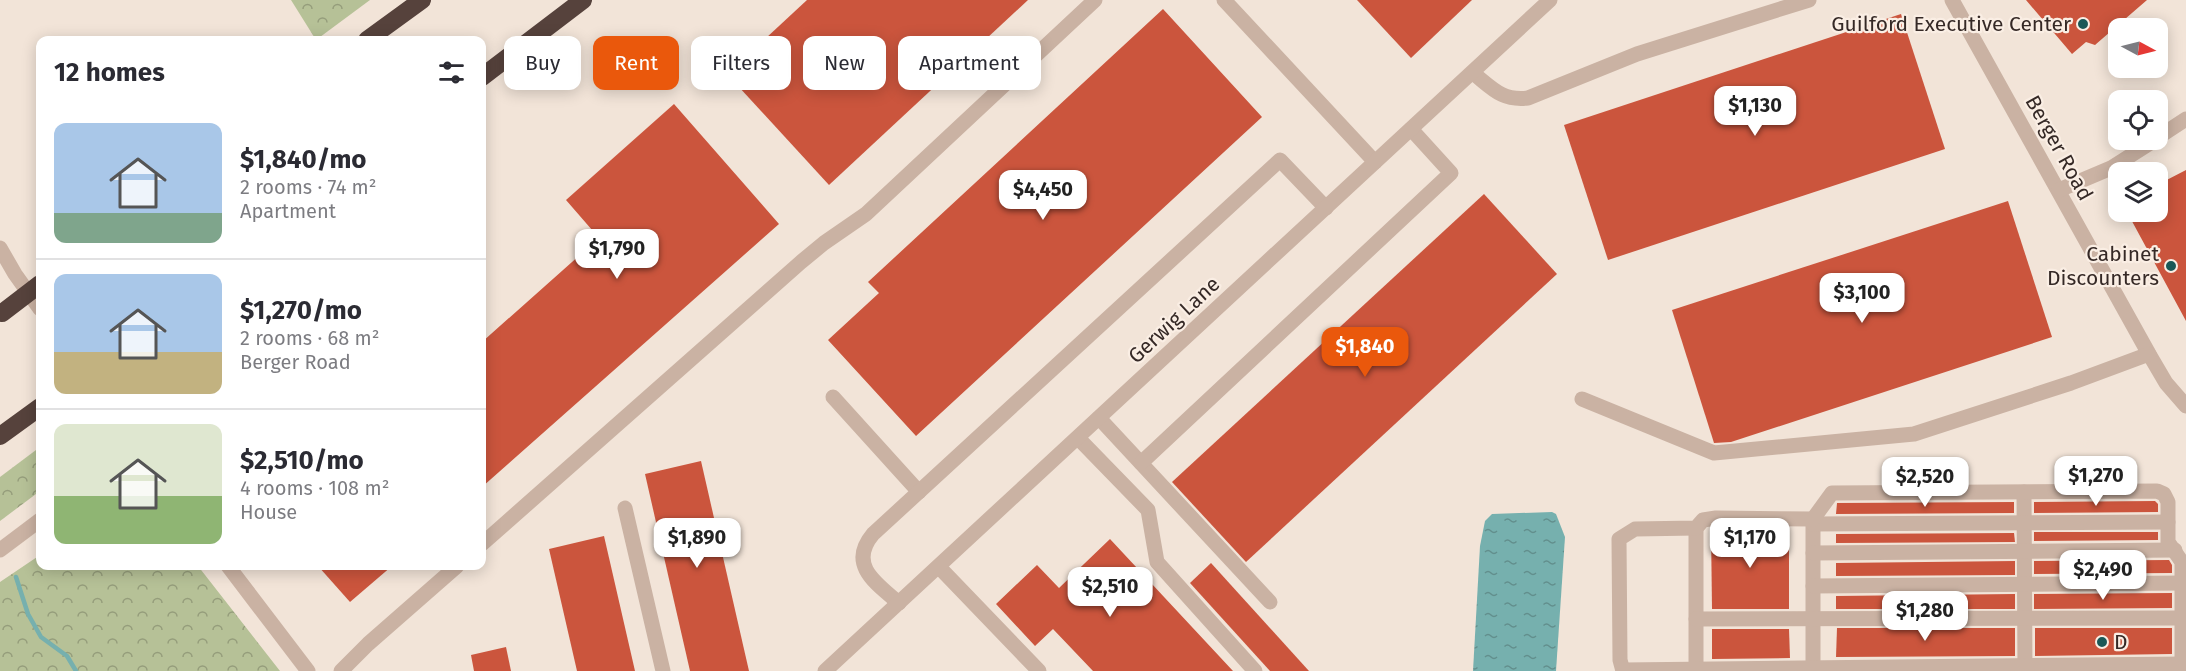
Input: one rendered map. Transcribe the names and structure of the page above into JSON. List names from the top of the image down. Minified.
{"streets":{"street":["Berger Road","Gerwig Lane"]},"places":["Guilford Executive Center","Cabinet Discounters","D"],"north":"right","page":{"chip":["Buy","Rent","Filters","New","Apartment"],"heading":"12 homes","price":["$1,130","$4,450","$1,790","$3,100","$1,840","$1,270","$2,520","$1,890","$1,170","$2,490","$2,510","$1,280"],"list":[{"name":"$1,840/mo","note":"2 rooms · 74 m² · Apartment"},{"name":"$1,270/mo","note":"2 rooms · 68 m² · Berger Road"},{"name":"$2,510/mo","note":"4 rooms · 108 m² · House"}]}}
